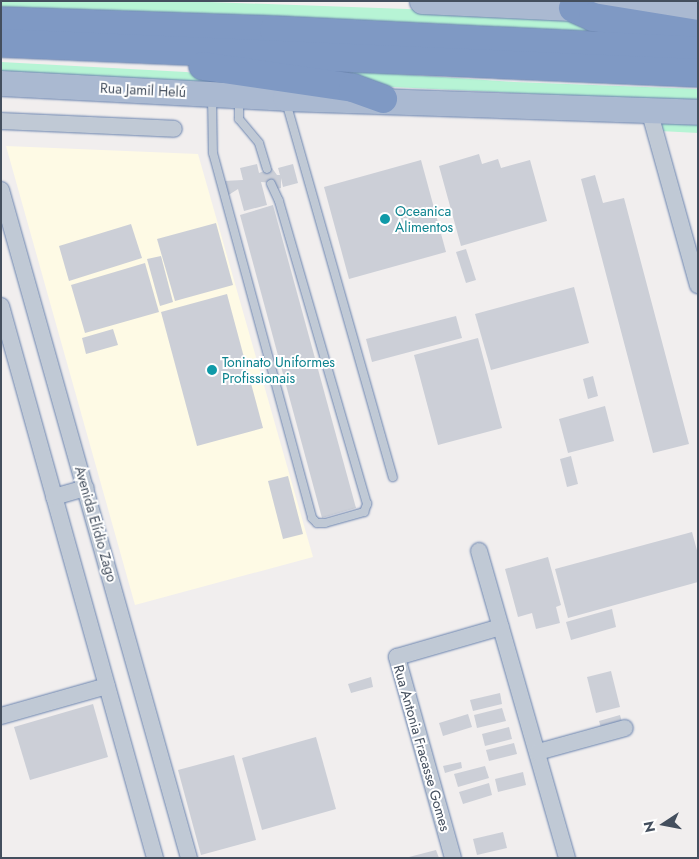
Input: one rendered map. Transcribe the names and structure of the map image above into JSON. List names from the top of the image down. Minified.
{"streets":{"main road":["Rua Jamil Helú"],"street":["Avenida Elídio Zago","Rua Antonia Fracasse Gomes"]},"places":["Oceanica Alimentos","Toninato Uniformes Profissionais"],"north":"left"}
